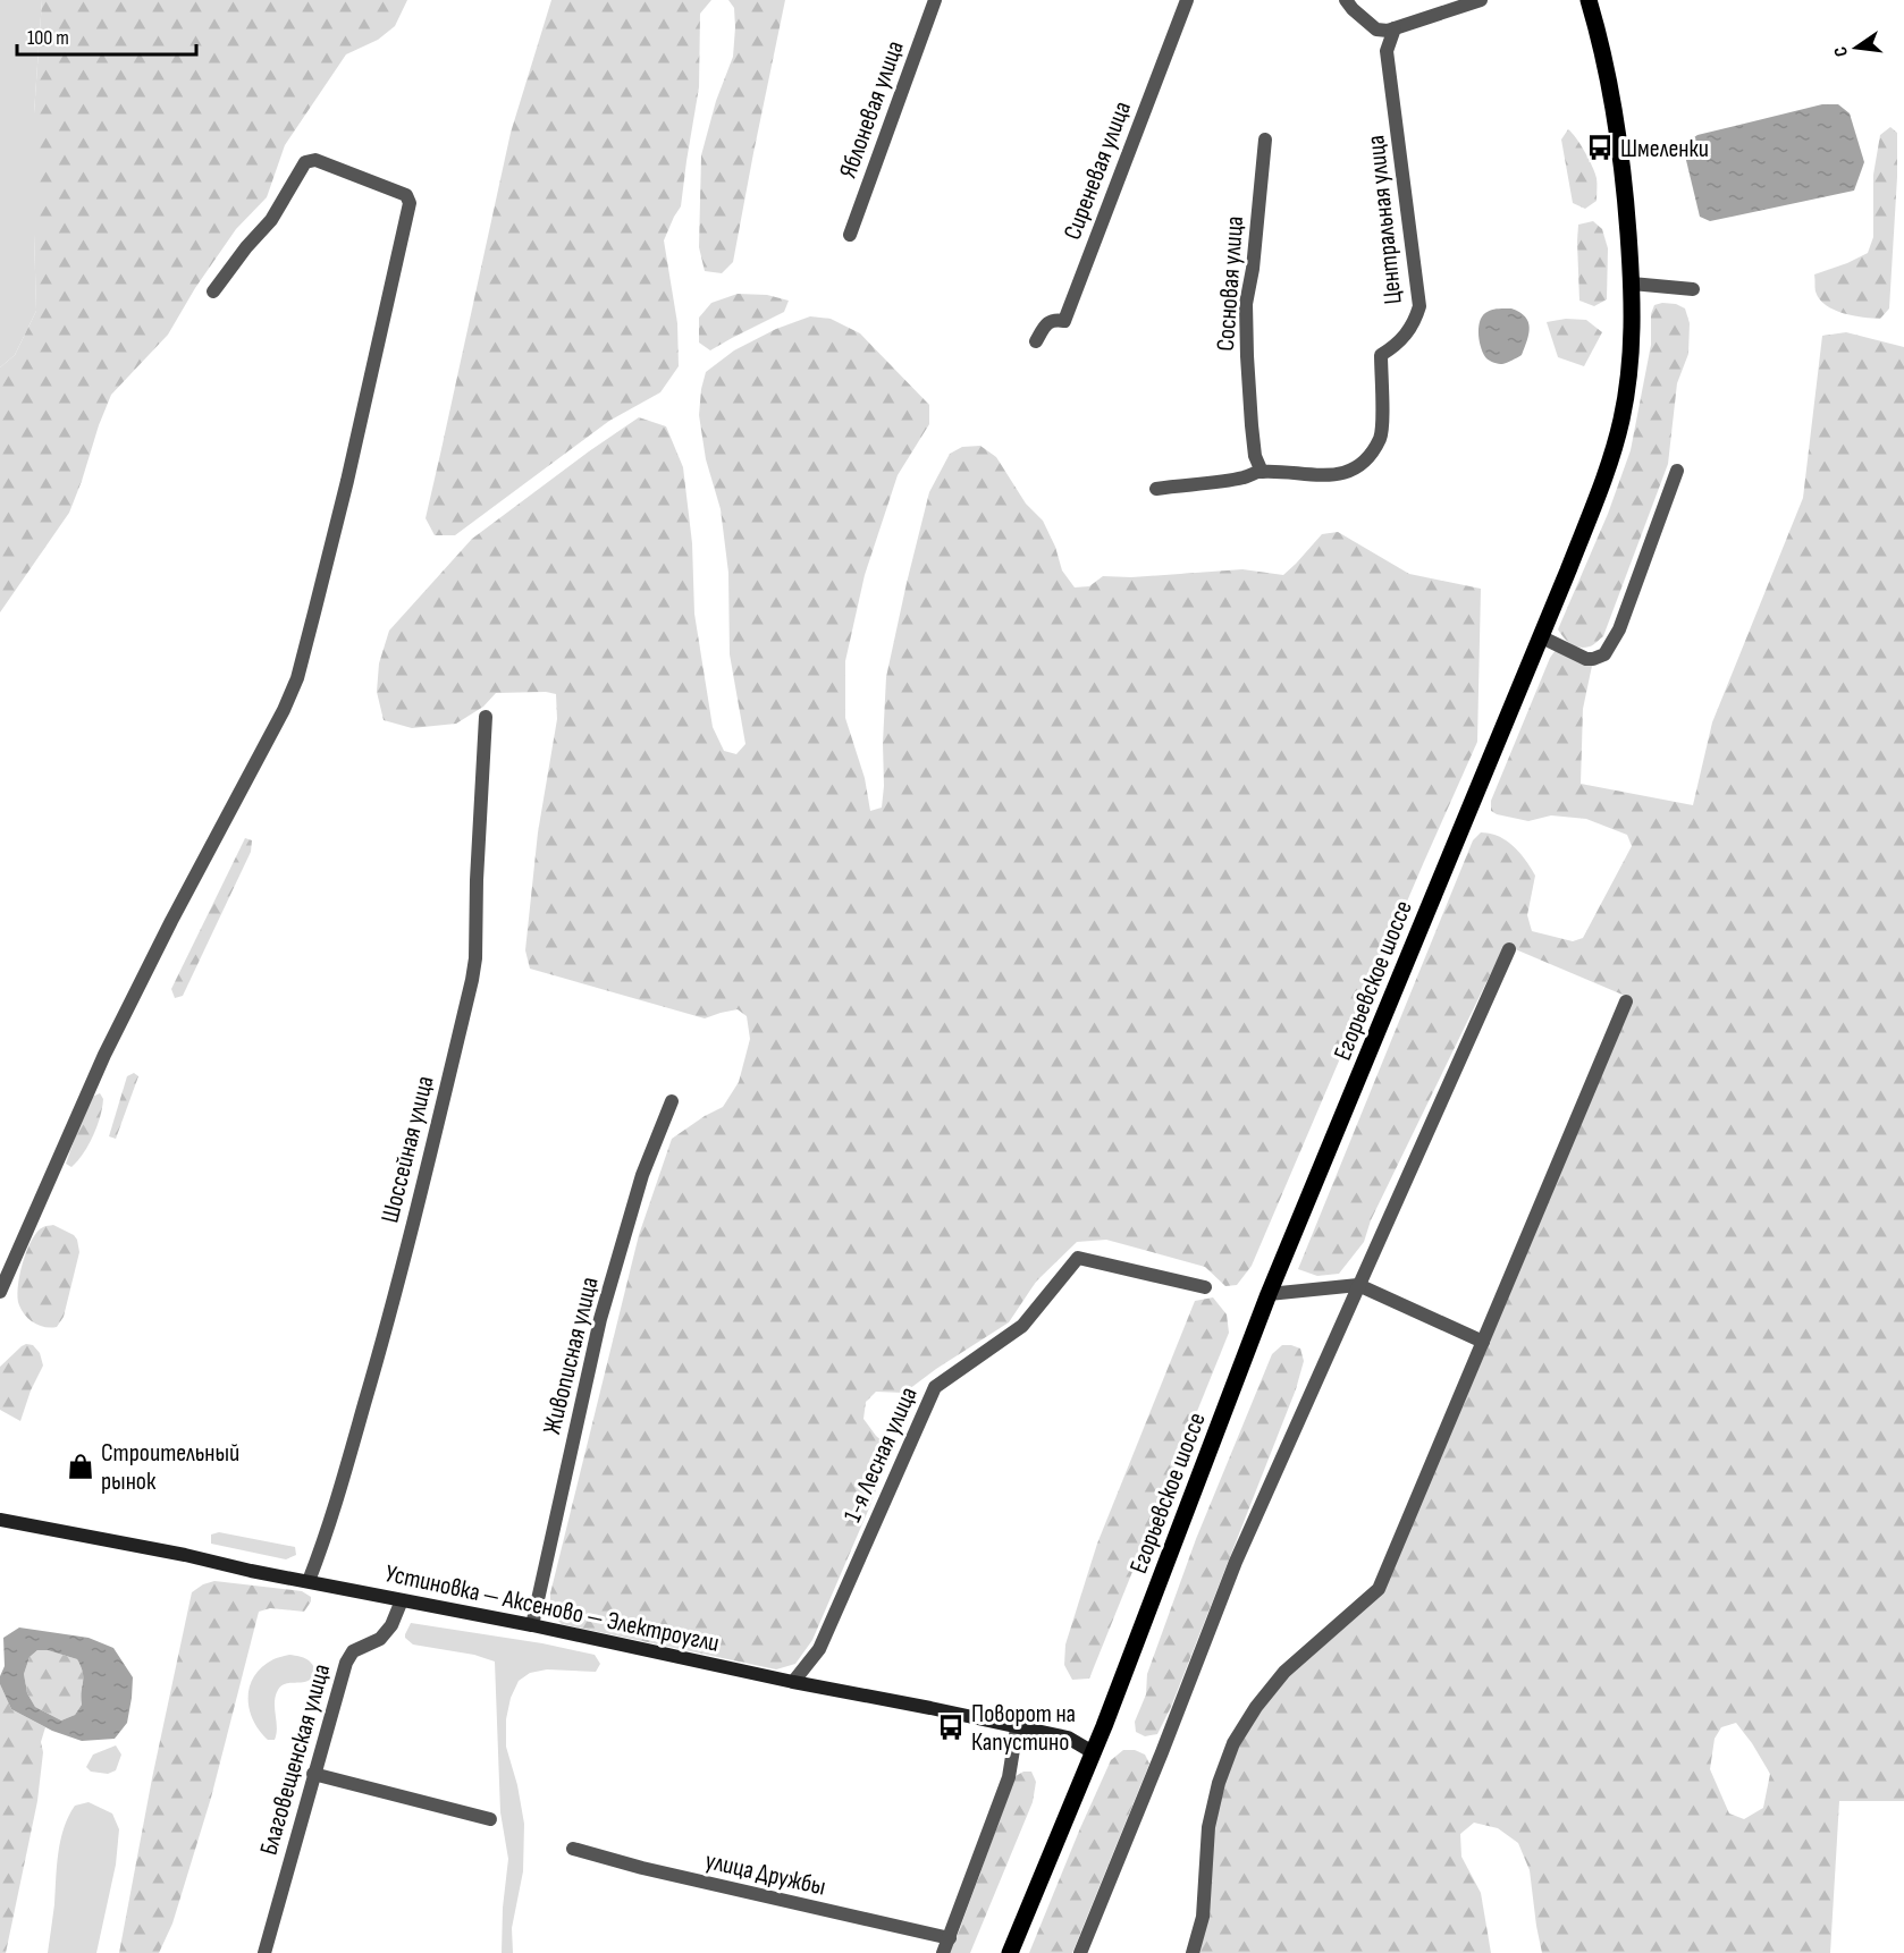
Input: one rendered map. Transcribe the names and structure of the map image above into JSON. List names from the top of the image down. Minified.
{"streets":{"main road":["Егорьевское шоссе","Устиновка — Аксеново — Электроугли"],"street":["Яблоневая улица","Сиреневая улица","Центральная улица","Сосновая улица","Шоссейная улица","Живописная улица","1-я Лесная улица","Благовещенская улица","улица Дружбы"]},"crossings":[["Центральная улица","Сосновая улица"],["Егорьевское шоссе","Устиновка — Аксеново — Электроугли"],["Шоссейная улица","Устиновка — Аксеново — Электроугли"],["Живописная улица","Устиновка — Аксеново — Электроугли"],["1-я Лесная улица","Устиновка — Аксеново — Электроугли"],["Устиновка — Аксеново — Электроугли","Благовещенская улица"]],"places":{"bus stop":["Шмеленки","Поворот на Капустино"],"shop":["Строительный рынок"]},"scale_bar":"100 m","north":"left"}
